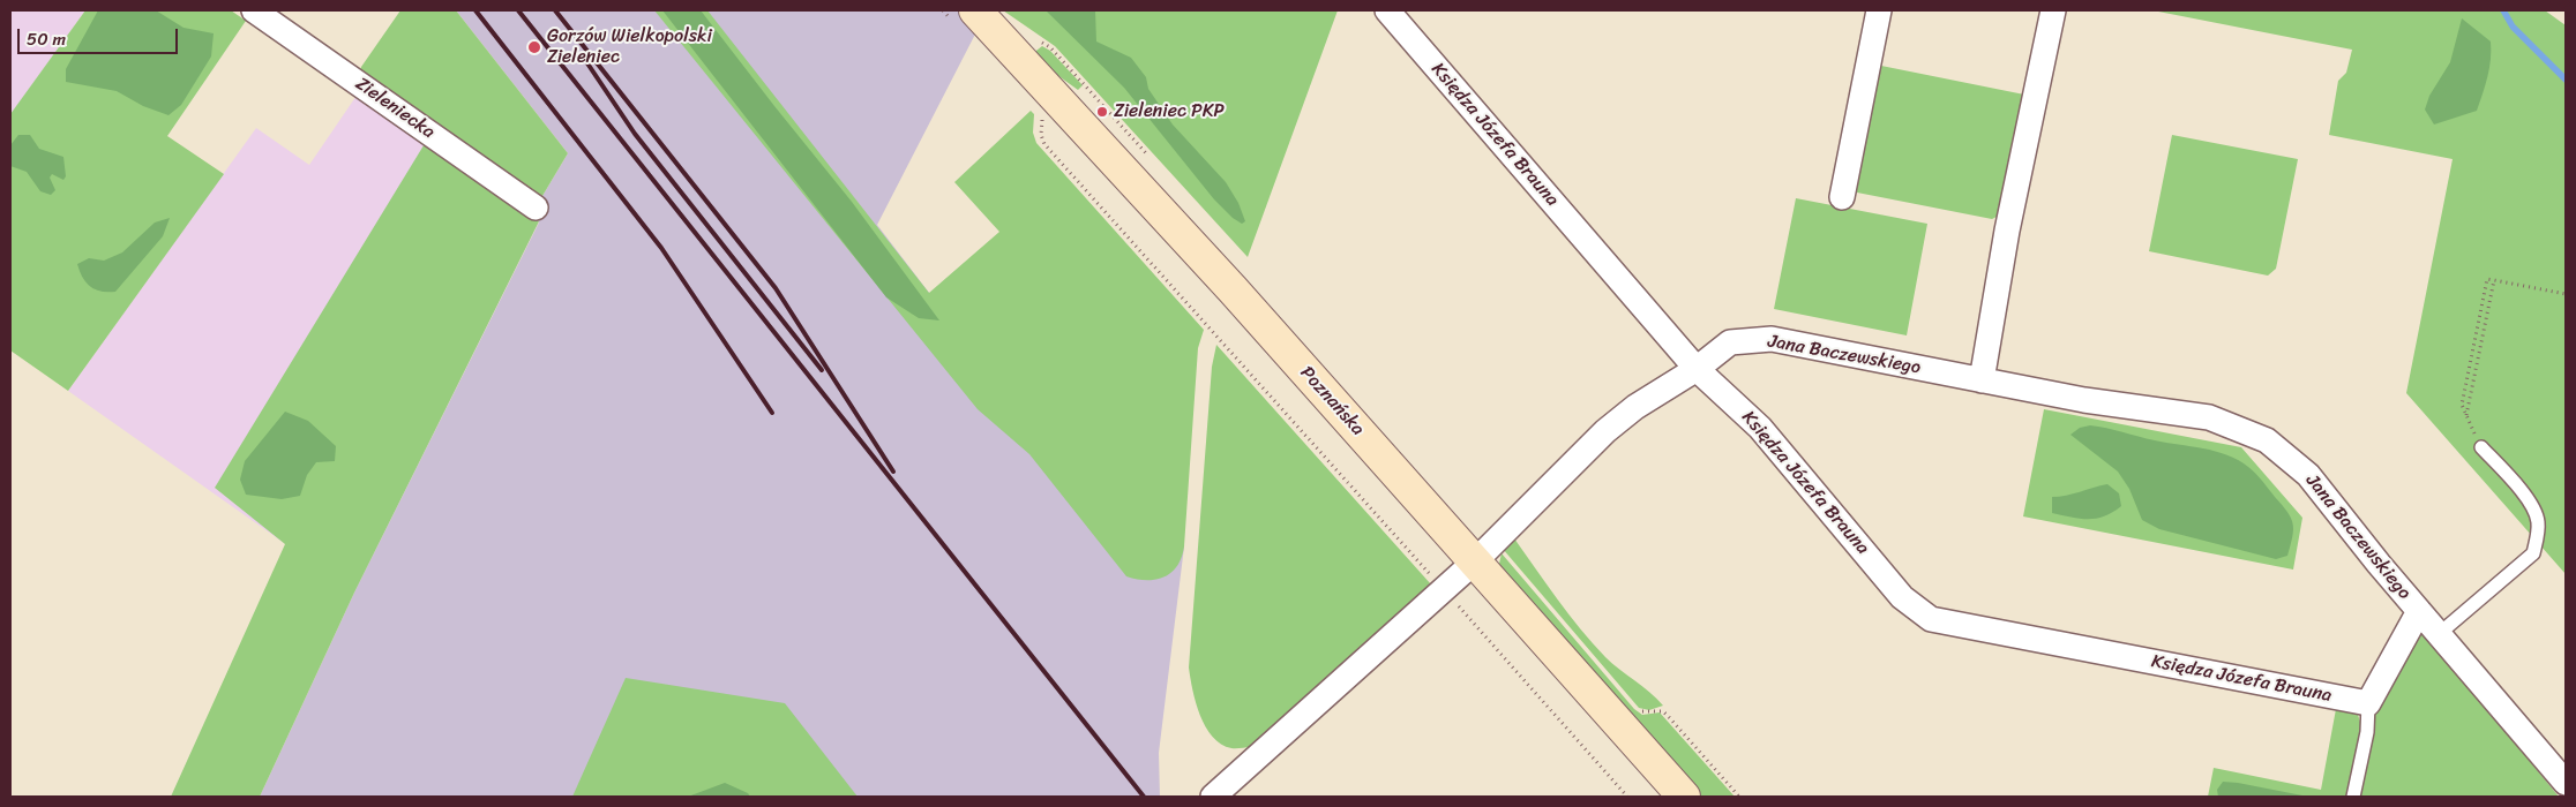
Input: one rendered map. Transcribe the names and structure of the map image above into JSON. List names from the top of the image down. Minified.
{"streets":{"main road":["Poznańska"],"street":["Zieleniecka","Księdza Józefa Brauna","Jana Baczewskiego"]},"crossings":[["Księdza Józefa Brauna","Jana Baczewskiego"],["Jana Baczewskiego","Poznańska"]],"places":["Gorzów Wielkopolski Zieleniec","Zieleniec PKP"],"scale_bar":"50 m"}
